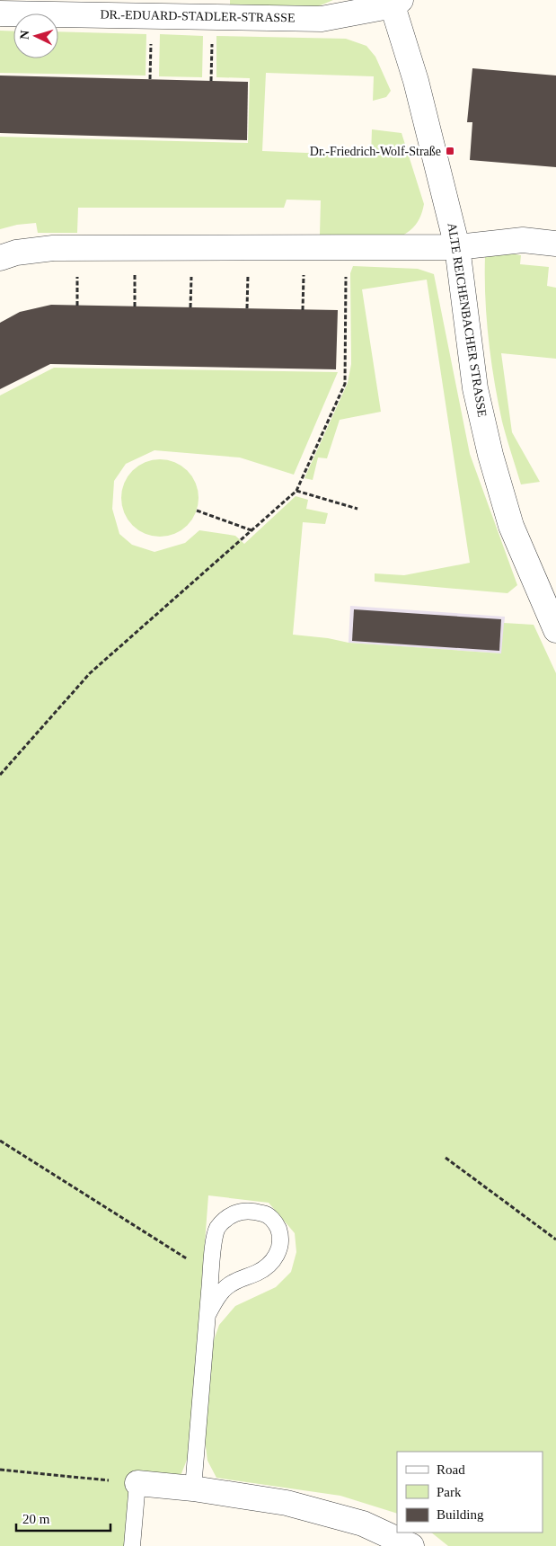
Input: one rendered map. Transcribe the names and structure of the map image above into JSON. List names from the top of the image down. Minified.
{"streets":{"street":["DR.-EDUARD-STADLER-STRASSE","ALTE REICHENBACHER STRASSE"]},"crossings":[["DR.-EDUARD-STADLER-STRASSE","ALTE REICHENBACHER STRASSE"]],"places":{"transit":["Dr.-Friedrich-Wolf-Straße"]},"legend":["Road","Park","Building"],"scale_bar":"20 m","north":"left"}
